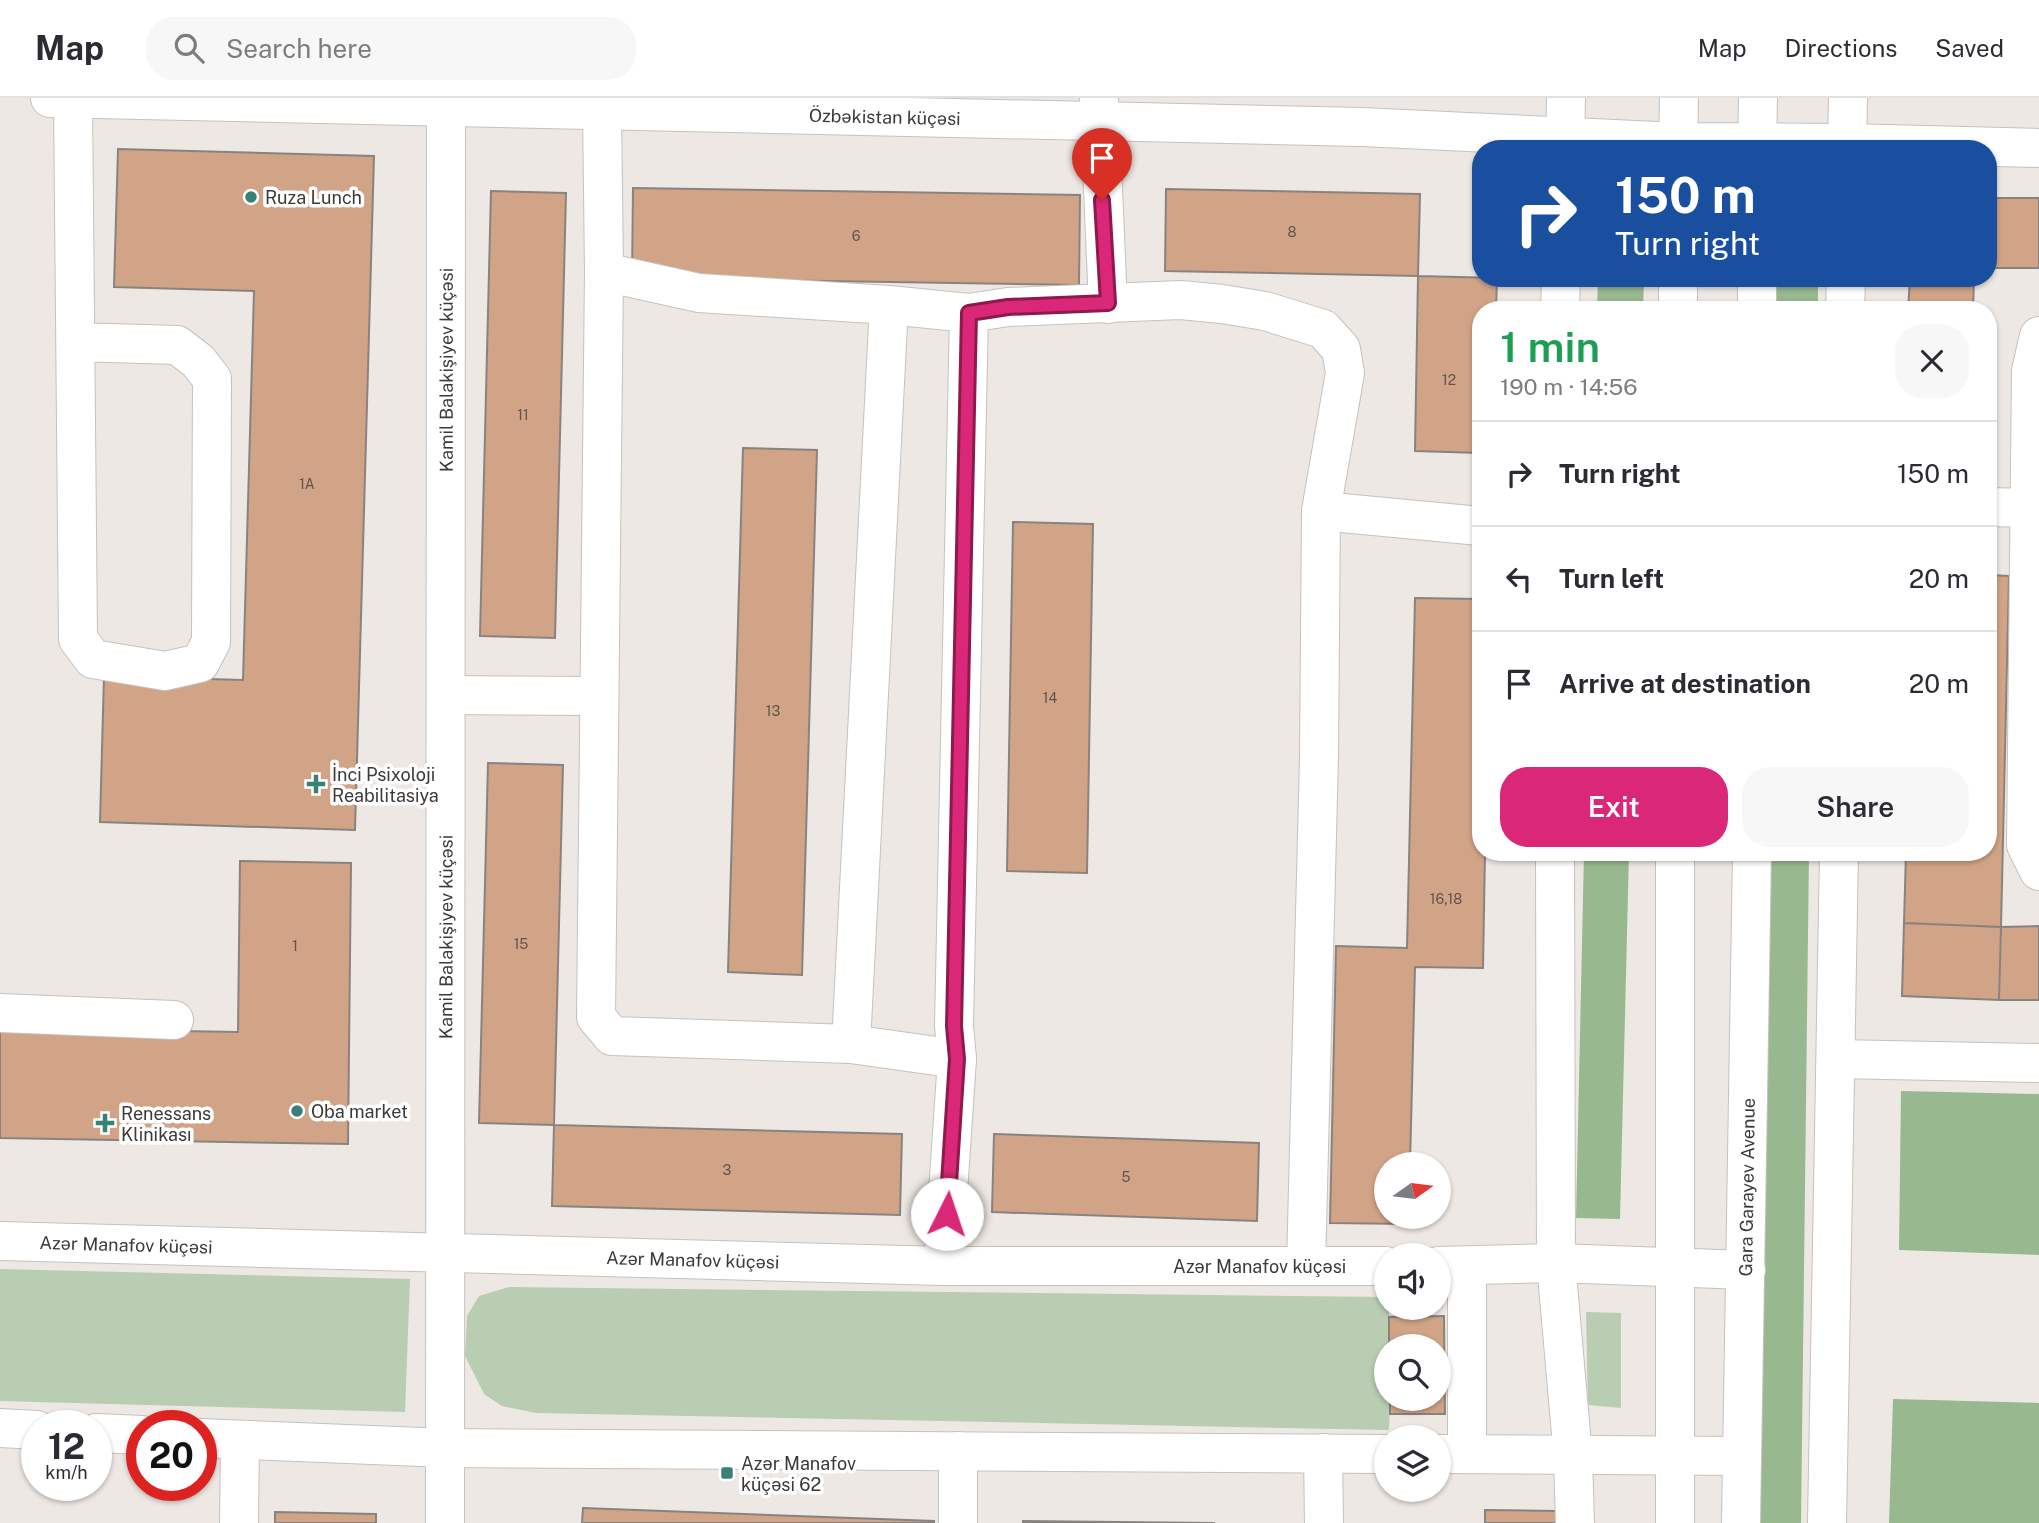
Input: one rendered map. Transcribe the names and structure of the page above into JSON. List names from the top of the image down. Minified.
{"streets":{"street":["Özbəkistan küçəsi","Kamil Balakişiyev küçəsi","Gara Garayev Avenue","Azər Manafov küçəsi"]},"crossings":[["Özbəkistan küçəsi","Kamil Balakişiyev küçəsi"],["Kamil Balakişiyev küçəsi","Azər Manafov küçəsi"]],"places":{"other":["Ruza Lunch","Oba market"],"health":["İnci Psixoloji Reabilitasiya","Renessans Klinikası"],"transit":["Azər Manafov küçəsi 62"]},"house_numbers":["8","6","12","11","1A","14","13","16,18","15","1","3","5"],"north":"right","page":{"header":"Map","search":"Search here","nav":["Map","Directions","Saved"],"turn":["150 m","Turn right"],"heading":["1 min","190 m · 14:56"],"list":[{"name":"Turn right","value":"150 m"},{"name":"Turn left","value":"20 m"},{"name":"Arrive at destination","value":"20 m"}],"buttons":["Exit","Share"],"speed":"12 km/h","limit":"20"}}
